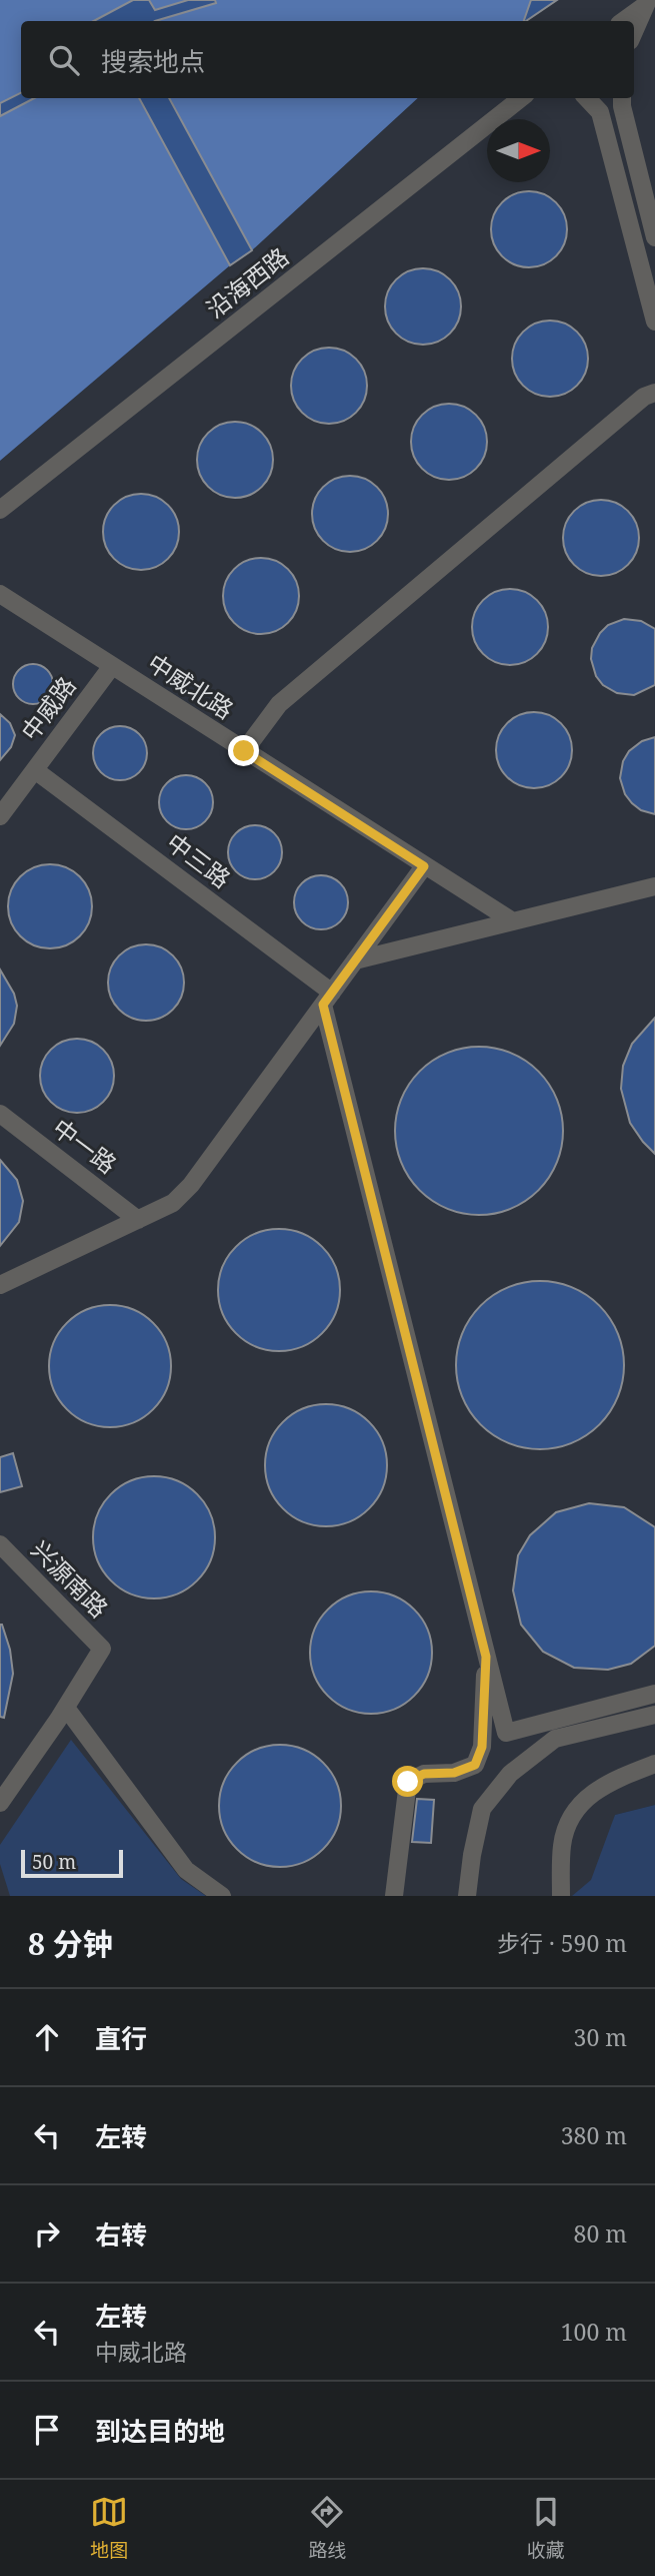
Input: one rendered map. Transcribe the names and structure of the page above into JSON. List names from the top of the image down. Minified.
{"streets":{"lane":["沿海西路","中威北路","中威路","中三路","中一路","兴源南路"]},"crossings":[["中威北路","中威路"],["中威路","中三路"]],"scale_bar":"50 m","north":"right","page":{"search":"搜索地点","scale":"50 m","heading":["8 分钟","步行 · 590 m"],"list":[["直行","30 m"],["左转","380 m"],["右转","80 m"],["左转","中威北路","100 m"],"到达目的地"],"nav":["地图","路线","收藏"]}}
